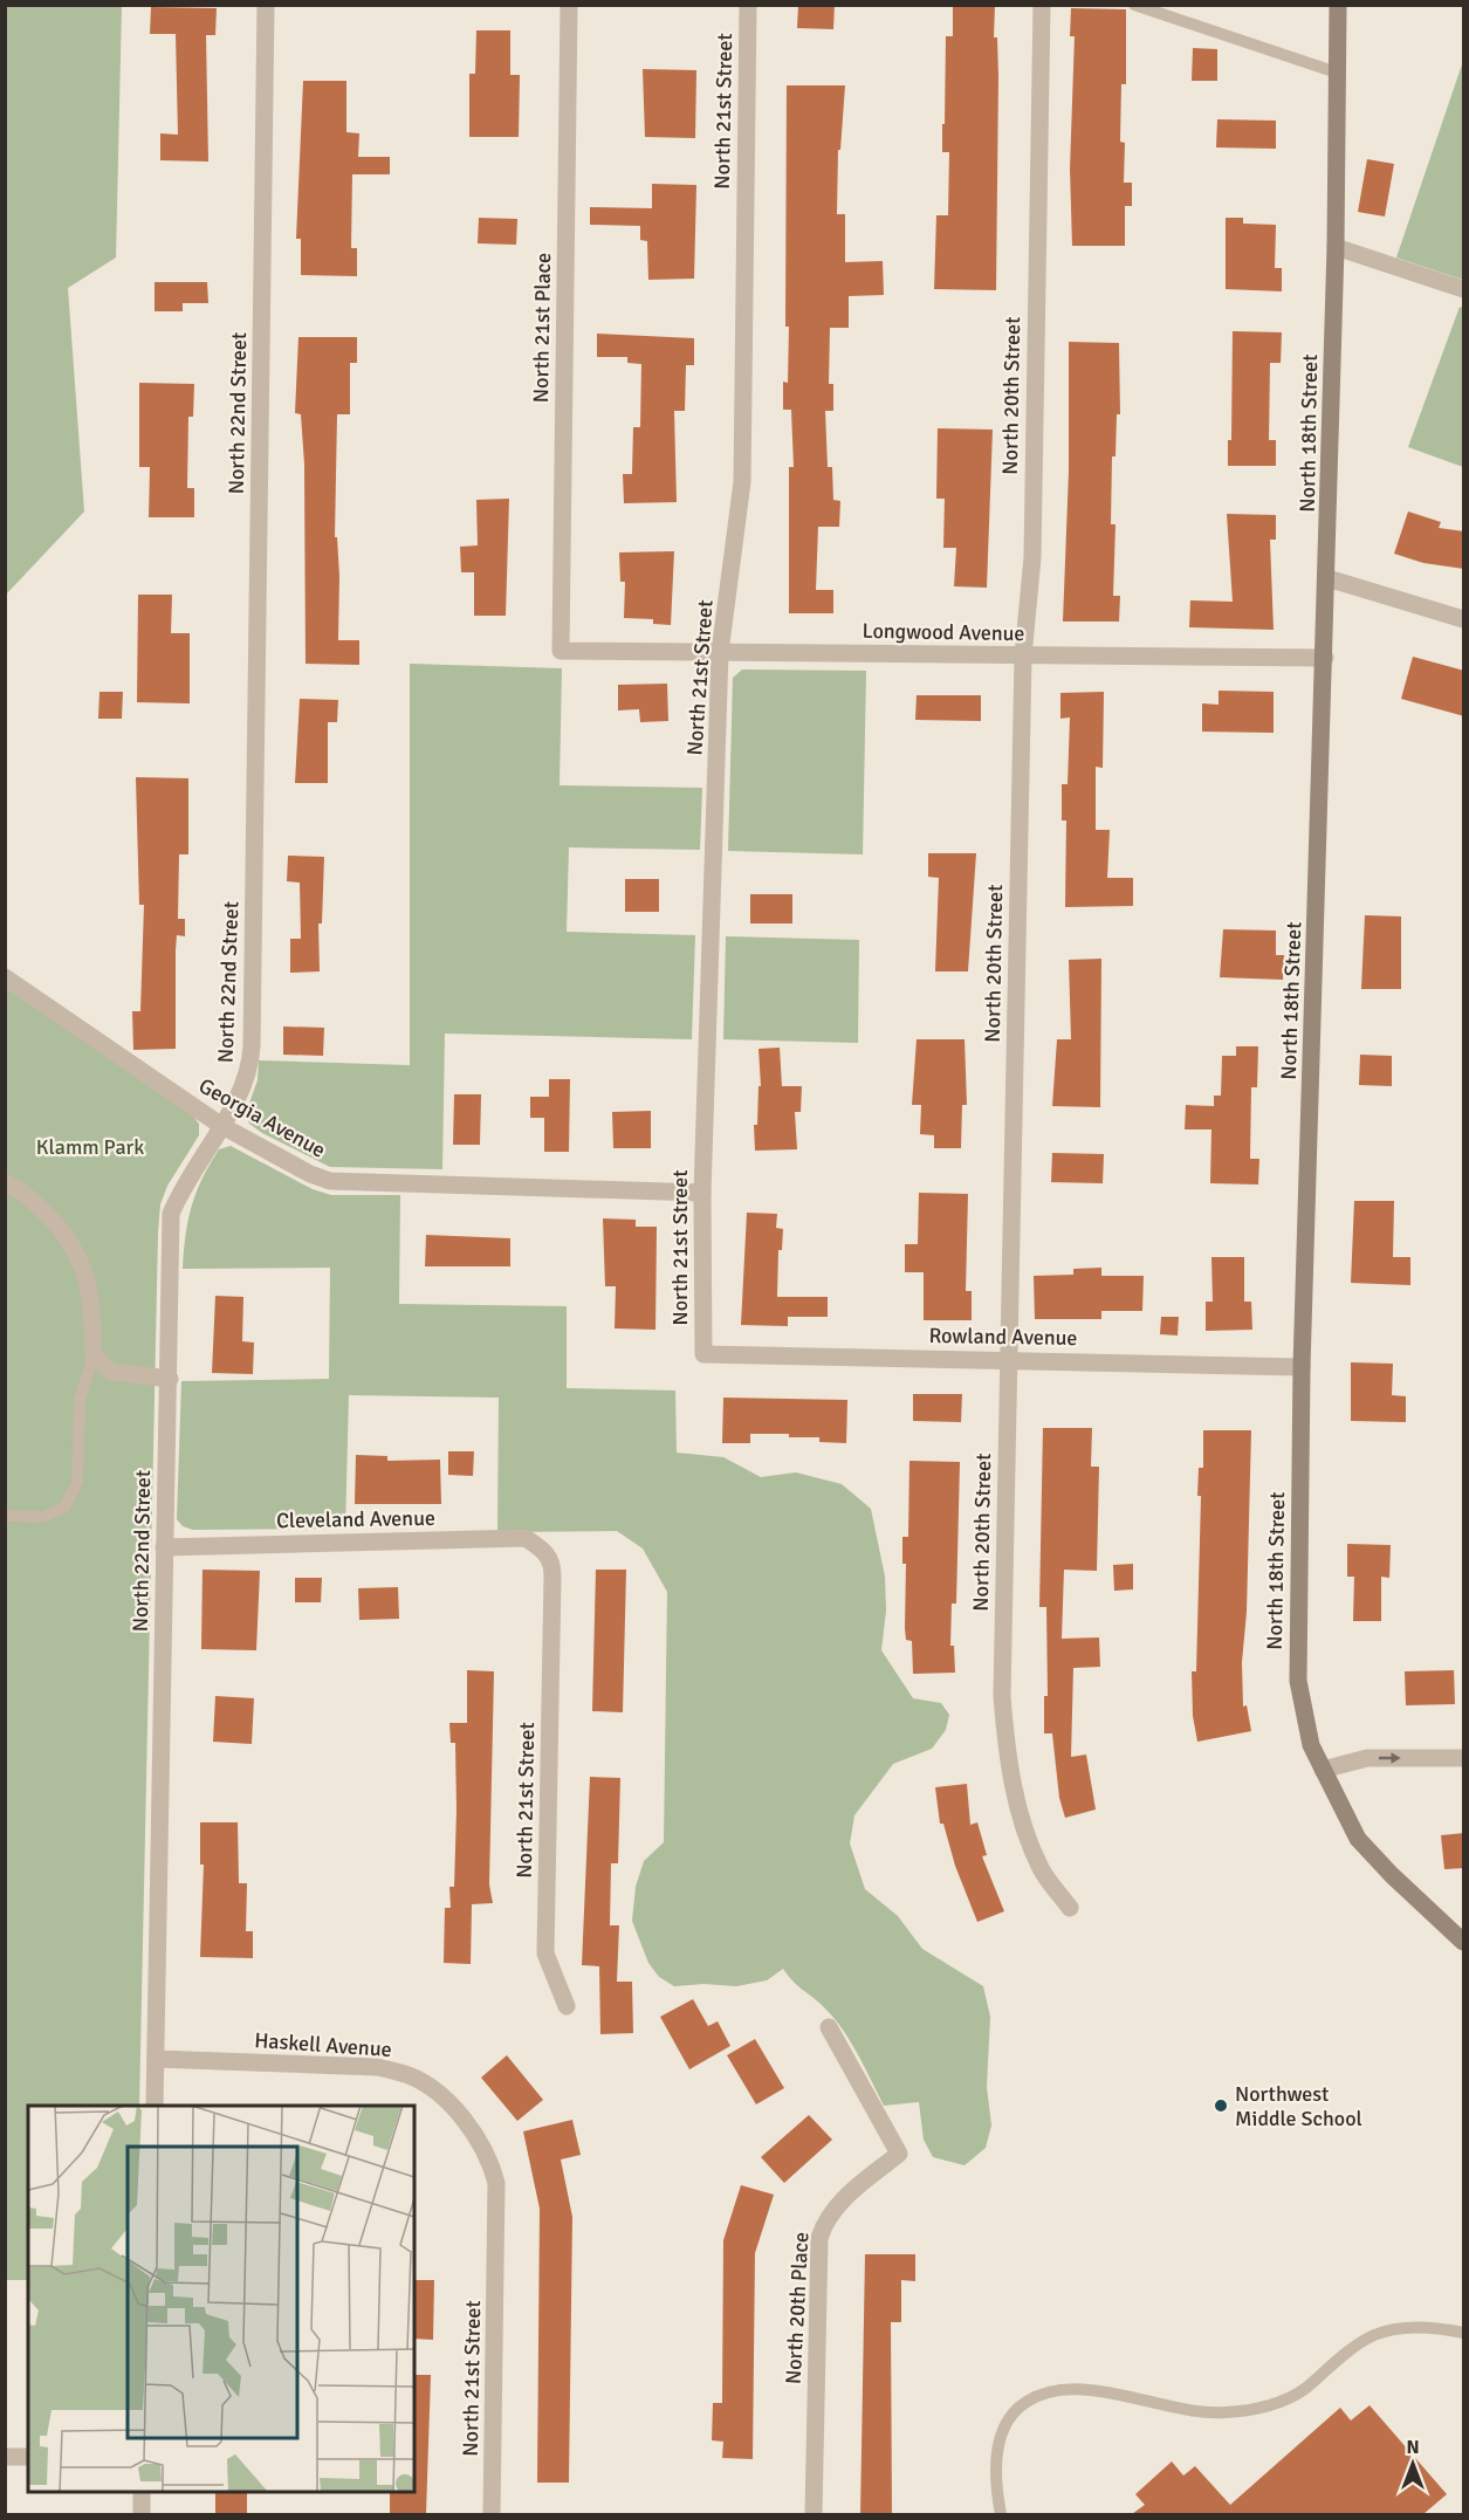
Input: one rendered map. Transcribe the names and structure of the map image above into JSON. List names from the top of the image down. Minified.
{"streets":{"main road":["North 18th Street"],"street":["North 21st Street","North 21st Place","North 20th Street","North 22nd Street","Longwood Avenue","Georgia Avenue","Rowland Avenue","Cleveland Avenue","Haskell Avenue","North 20th Place"]},"crossings":[["North 21st Street","Longwood Avenue"],["North 21st Street","Georgia Avenue"],["North 21st Street","Rowland Avenue"],["North 21st Street","Cleveland Avenue"],["North 21st Street","Haskell Avenue"],["North 21st Place","Longwood Avenue"],["North 20th Street","Longwood Avenue"],["North 20th Street","Rowland Avenue"],["North 22nd Street","Georgia Avenue"],["North 22nd Street","Cleveland Avenue"],["North 22nd Street","Haskell Avenue"],["North 18th Street","Longwood Avenue"],["North 18th Street","Rowland Avenue"]],"parks":["Klamm Park"],"places":["Northwest Middle School"],"north":"top"}
